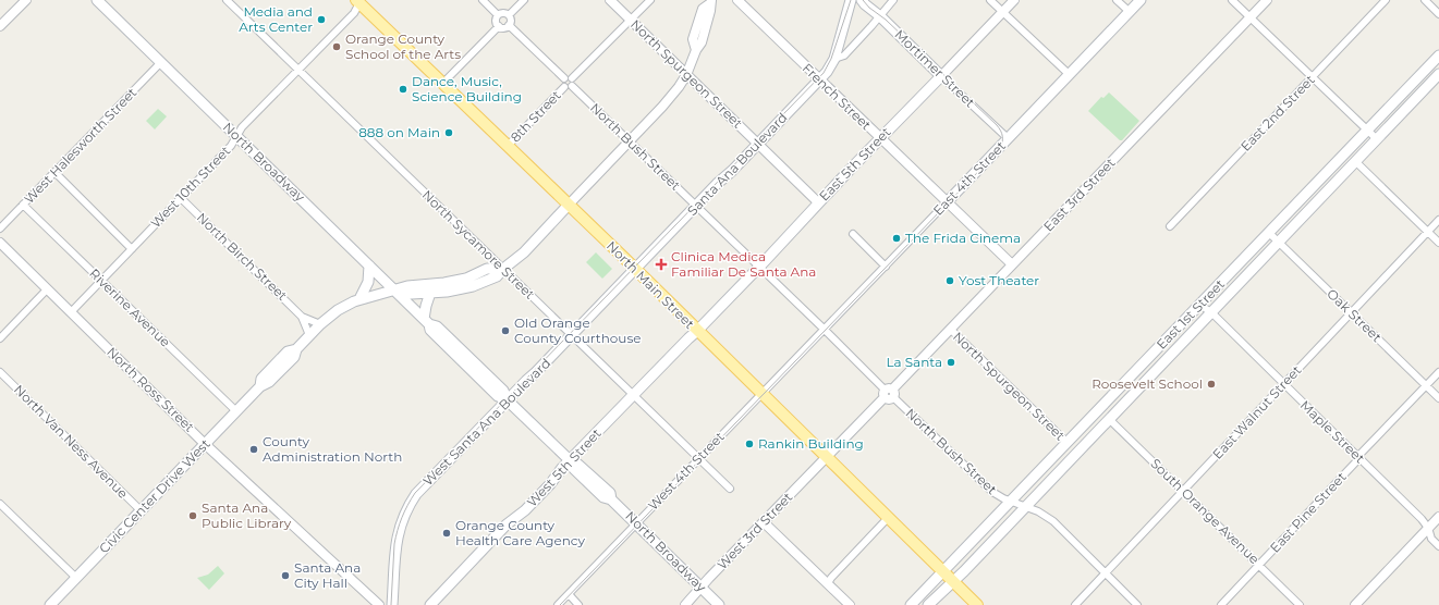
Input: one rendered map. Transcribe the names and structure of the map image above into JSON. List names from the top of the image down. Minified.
{"streets":{"main road":["Mortimer Street","North Broadway","Santa Ana Boulevard","East 5th Street","East 4th Street","North Main Street","East 1st Street","West Santa Ana Boulevard","West 5th Street","Civic Center Drive West"],"street":["North Spurgeon Street","French Street","East 2nd Street","8th Street","West Halesworth Street","North Bush Street","West 10th Street","East 3rd Street","North Sycamore Street","North Birch Street","Riverine Avenue","Oak Street","North Ross Street","East Walnut Street","Maple Street","North Van Ness Avenue","West 4th Street","South Orange Avenue","East Pine Street","West 3rd Street"]},"crossings":[["Mortimer Street","East 5th Street"],["Mortimer Street","East 4th Street"],["North Spurgeon Street","Santa Ana Boulevard"],["North Spurgeon Street","East 5th Street"],["North Spurgeon Street","East 3rd Street"],["North Spurgeon Street","East 1st Street"],["French Street","Santa Ana Boulevard"],["French Street","East 5th Street"],["French Street","East 4th Street"],["French Street","East 3rd Street"],["8th Street","North Bush Street"],["8th Street","North Main Street"],["West Halesworth Street","North Broadway"],["West Halesworth Street","Riverine Avenue"],["North Bush Street","Santa Ana Boulevard"],["North Bush Street","East 5th Street"],["North Bush Street","East 4th Street"],["North Bush Street","East 3rd Street"],["North Bush Street","East 1st Street"],["North Bush Street","East Walnut Street"],["North Broadway","West 10th Street"],["North Broadway","West Santa Ana Boulevard"],["North Broadway","West 5th Street"],["North Broadway","West 4th Street"],["North Broadway","Civic Center Drive West"],["North Broadway","West 3rd Street"],["Santa Ana Boulevard","West Santa Ana Boulevard"],["East 5th Street","North Main Street"],["East 5th Street","West 5th Street"],["East 4th Street","North Main Street"],["East 4th Street","West 4th Street"],["West 10th Street","North Sycamore Street"],["West 10th Street","North Birch Street"],["West 10th Street","North Main Street"],["West 10th Street","Riverine Avenue"],["West 10th Street","North Ross Street"],["East 3rd Street","North Main Street"],["East 3rd Street","West 3rd Street"],["North Sycamore Street","West Santa Ana Boulevard"],["North Sycamore Street","West 5th Street"],["North Sycamore Street","West 4th Street"],["North Sycamore Street","Civic Center Drive West"],["North Birch Street","Civic Center Drive West"],["North Main Street","East 1st Street"],["North Main Street","West Santa Ana Boulevard"],["North Main Street","West 5th Street"],["North Main Street","West 4th Street"],["North Main Street","Civic Center Drive West"],["North Main Street","West 3rd Street"],["Riverine Avenue","Civic Center Drive West"],["East 1st Street","Oak Street"],["East 1st Street","Maple Street"],["East 1st Street","South Orange Avenue"],["Oak Street","East Walnut Street"],["Oak Street","East Pine Street"],["North Ross Street","Civic Center Drive West"],["East Walnut Street","Maple Street"],["East Walnut Street","South Orange Avenue"],["Maple Street","East Pine Street"],["North Van Ness Avenue","Civic Center Drive West"],["South Orange Avenue","East Pine Street"]],"places":{"other":["Media and Arts Center","Orange County School of the Arts","Dance, Music, Science Building","888 on Main","The Frida Cinema","Yost Theater","Old Orange County Courthouse","La Santa","Roosevelt School","Rankin Building","County Administration North","Santa Ana Public Library","Orange County Health Care Agency","Santa Ana City Hall"],"health":["Clinica Medica Familiar De Santa Ana"]}}
